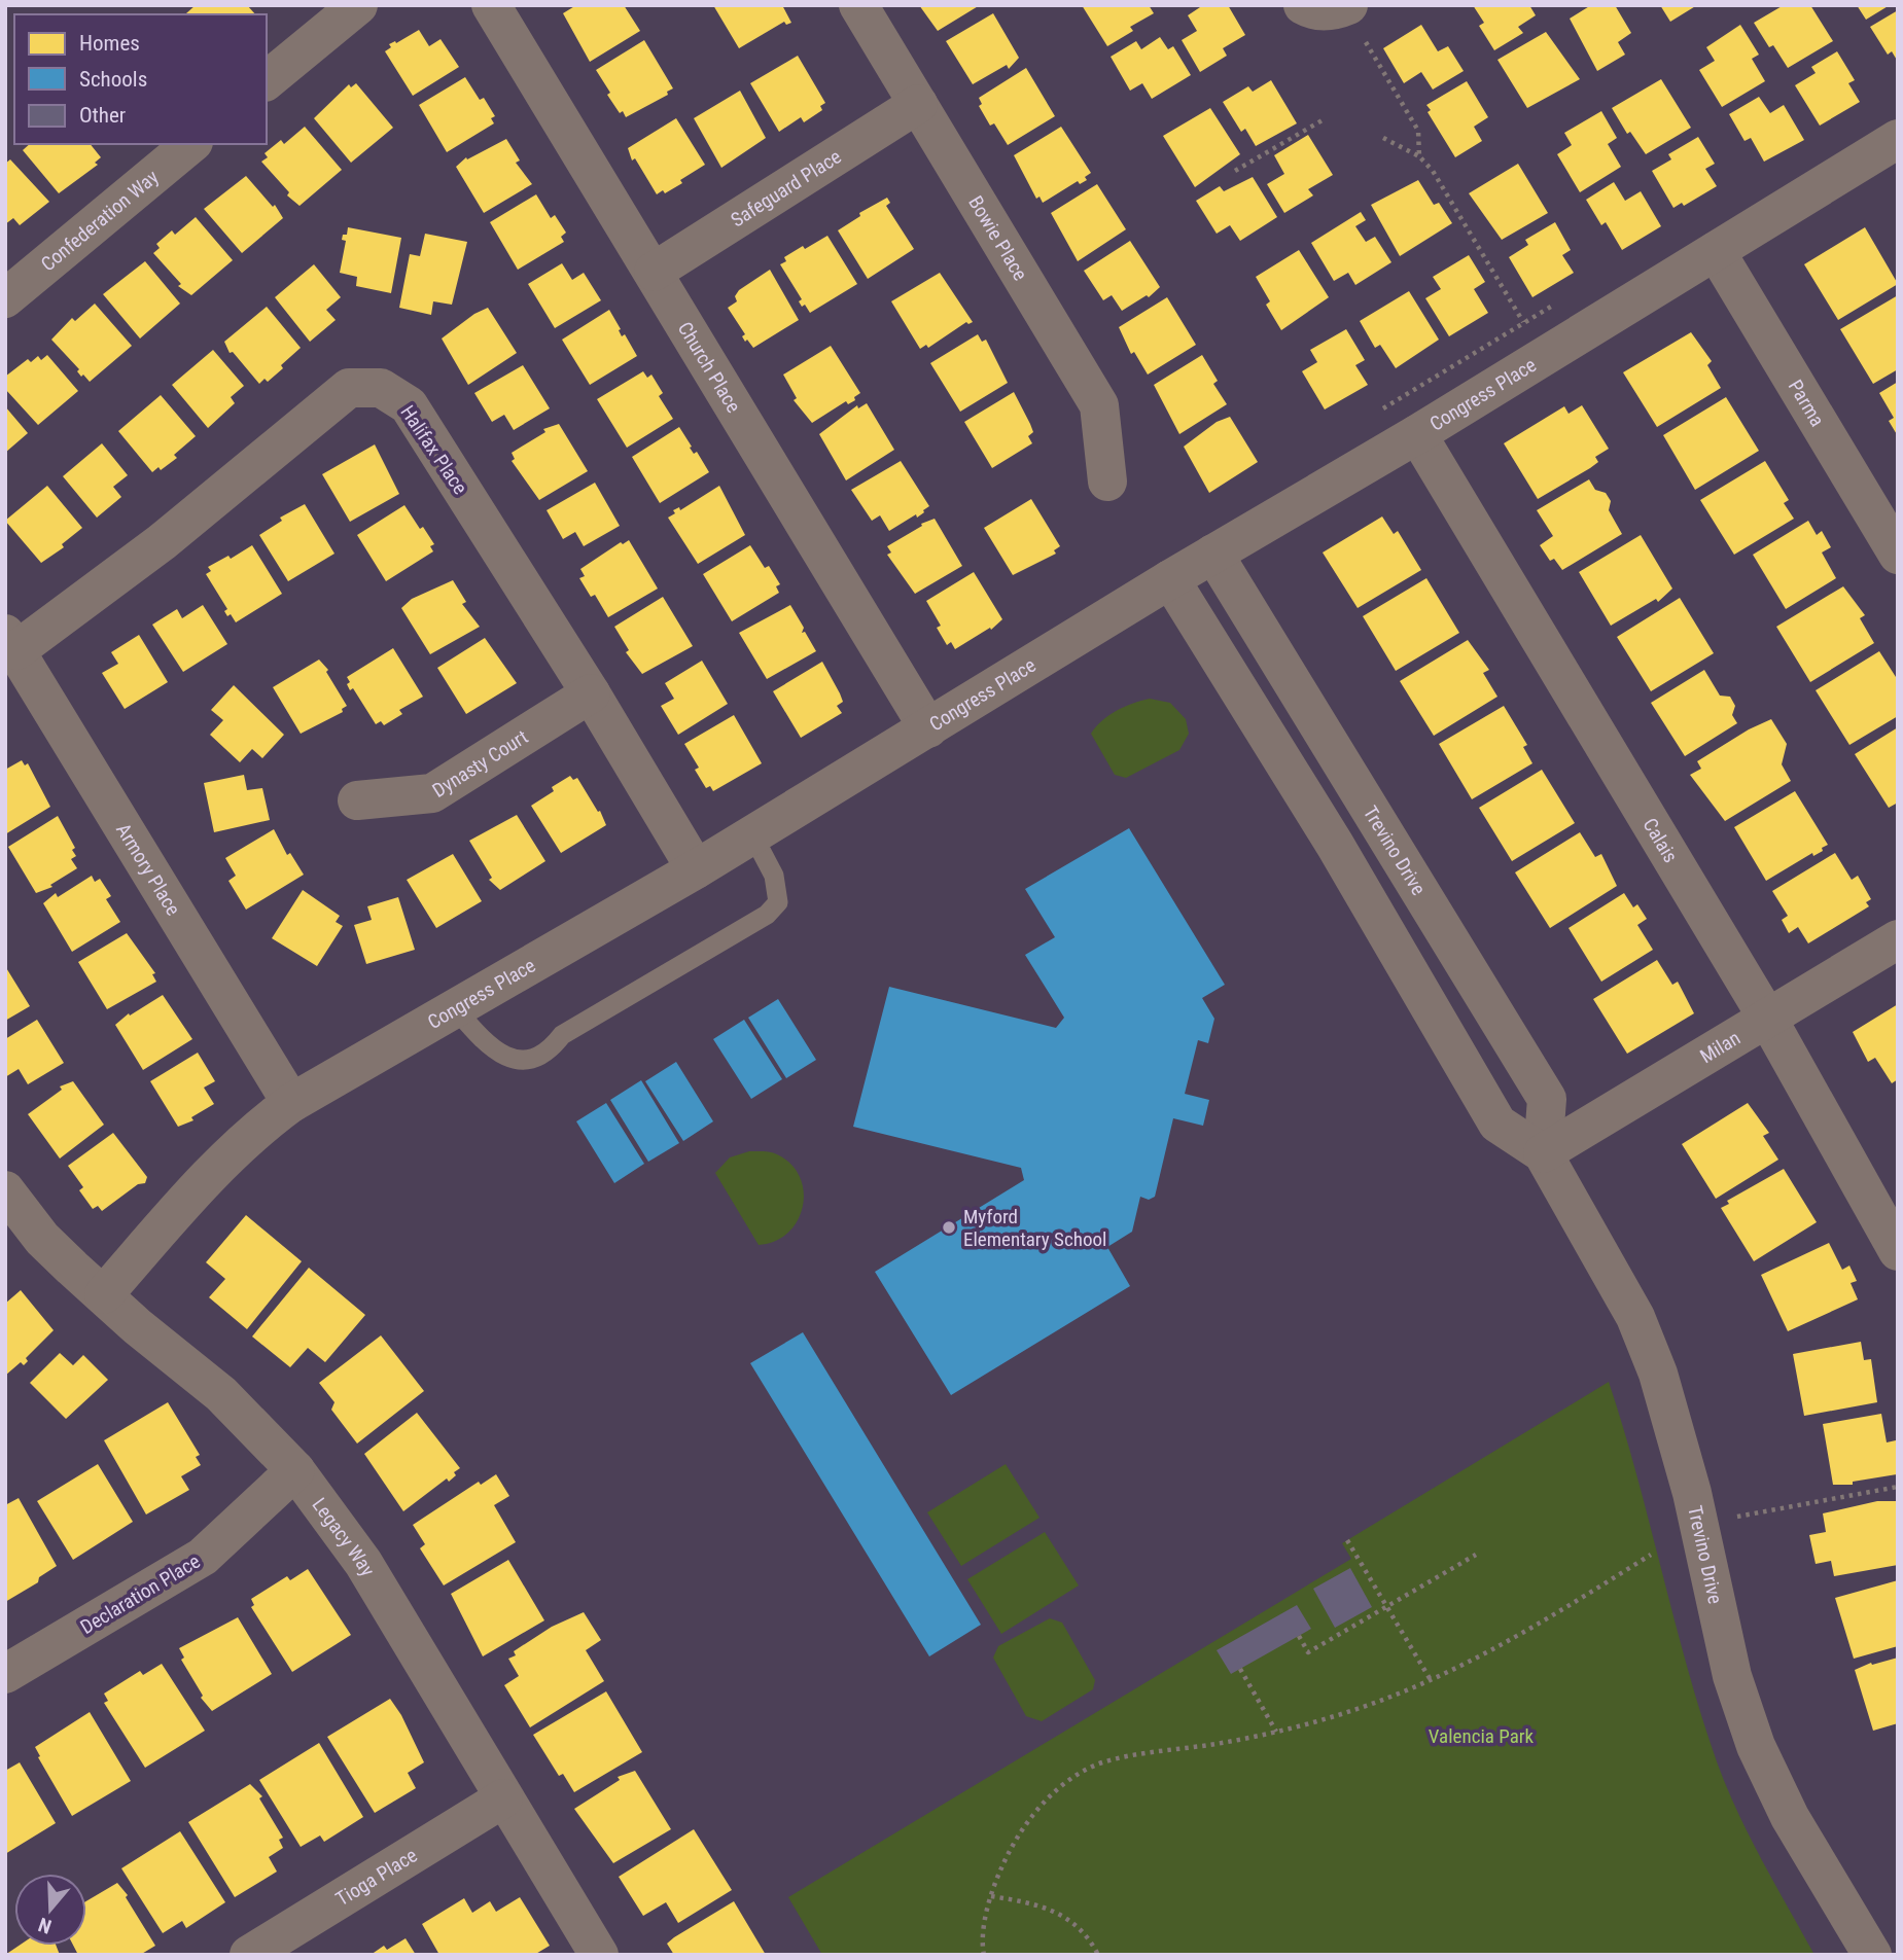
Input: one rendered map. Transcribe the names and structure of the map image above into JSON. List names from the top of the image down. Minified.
{"streets":{"street":["Safeguard Place","Confederation Way","Bowie Place","Church Place","Congress Place","Parma","Halifax Place","Dynasty Court","Calais","Trevino Drive","Armory Place","Milan","Legacy Way","Declaration Place","Tioga Place"]},"crossings":[["Safeguard Place","Bowie Place"],["Safeguard Place","Church Place"],["Church Place","Congress Place"],["Congress Place","Parma"],["Congress Place","Halifax Place"],["Congress Place","Calais"],["Congress Place","Trevino Drive"],["Congress Place","Armory Place"],["Congress Place","Legacy Way"],["Halifax Place","Dynasty Court"],["Halifax Place","Armory Place"],["Calais","Milan"],["Trevino Drive","Milan"],["Legacy Way","Declaration Place"],["Legacy Way","Tioga Place"]],"parks":["Valencia Park"],"places":["Myford Elementary School"],"legend":["Homes","Schools","Other"],"north":"bottom"}
